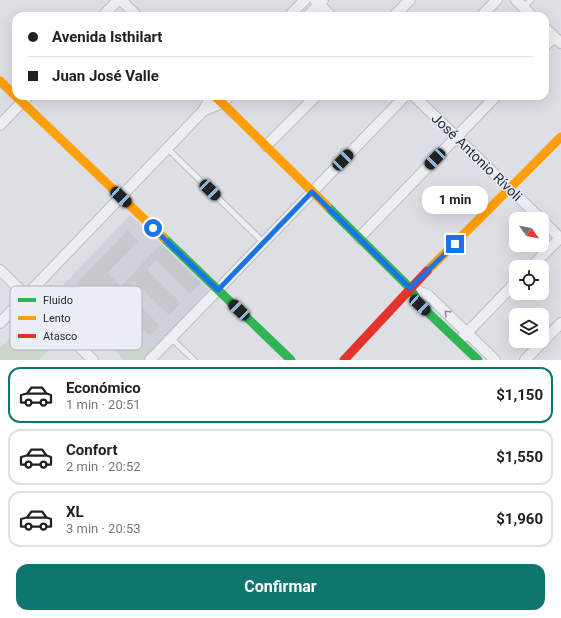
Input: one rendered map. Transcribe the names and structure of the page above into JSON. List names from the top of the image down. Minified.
{"streets":{"street":["José Antonio Rívoli"]},"legend":["Fluido","Lento","Atasco"],"north":"bottom right","page":{"banner":["Avenida Isthilart","Juan José Valle"],"bubble":"1 min","list":[{"name":"Económico","note":"1 min · 20:51","value":"$1,150"},{"name":"Confort","note":"2 min · 20:52","value":"$1,550"},{"name":"XL","note":"3 min · 20:53","value":"$1,960"}],"buttons":"Confirmar"}}
